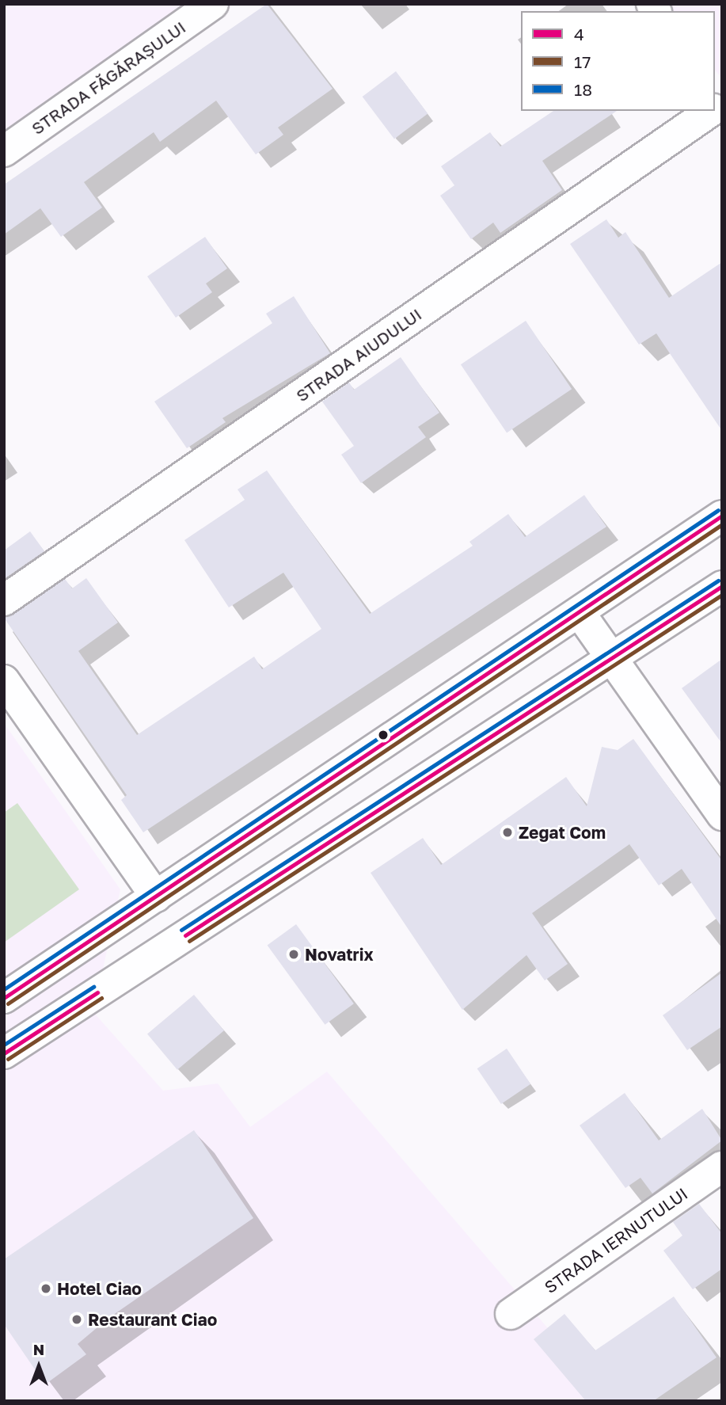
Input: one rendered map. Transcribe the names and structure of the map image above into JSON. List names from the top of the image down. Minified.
{"streets":{"street":["STRADA FĂGĂRAȘULUI","STRADA AIUDULUI","STRADA IERNUTULUI"]},"places":["Zegat Com","Novatrix","Hotel Ciao","Restaurant Ciao"],"lines":["transit line 18","transit line 4","transit line 17"],"legend":["4","17","18"],"north":"top"}
